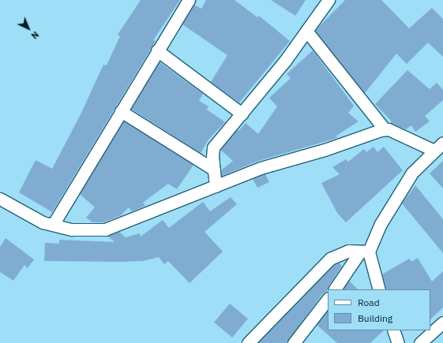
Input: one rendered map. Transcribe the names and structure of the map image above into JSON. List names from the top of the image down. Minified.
{"legend":["Road","Building"],"north":"bottom right"}
